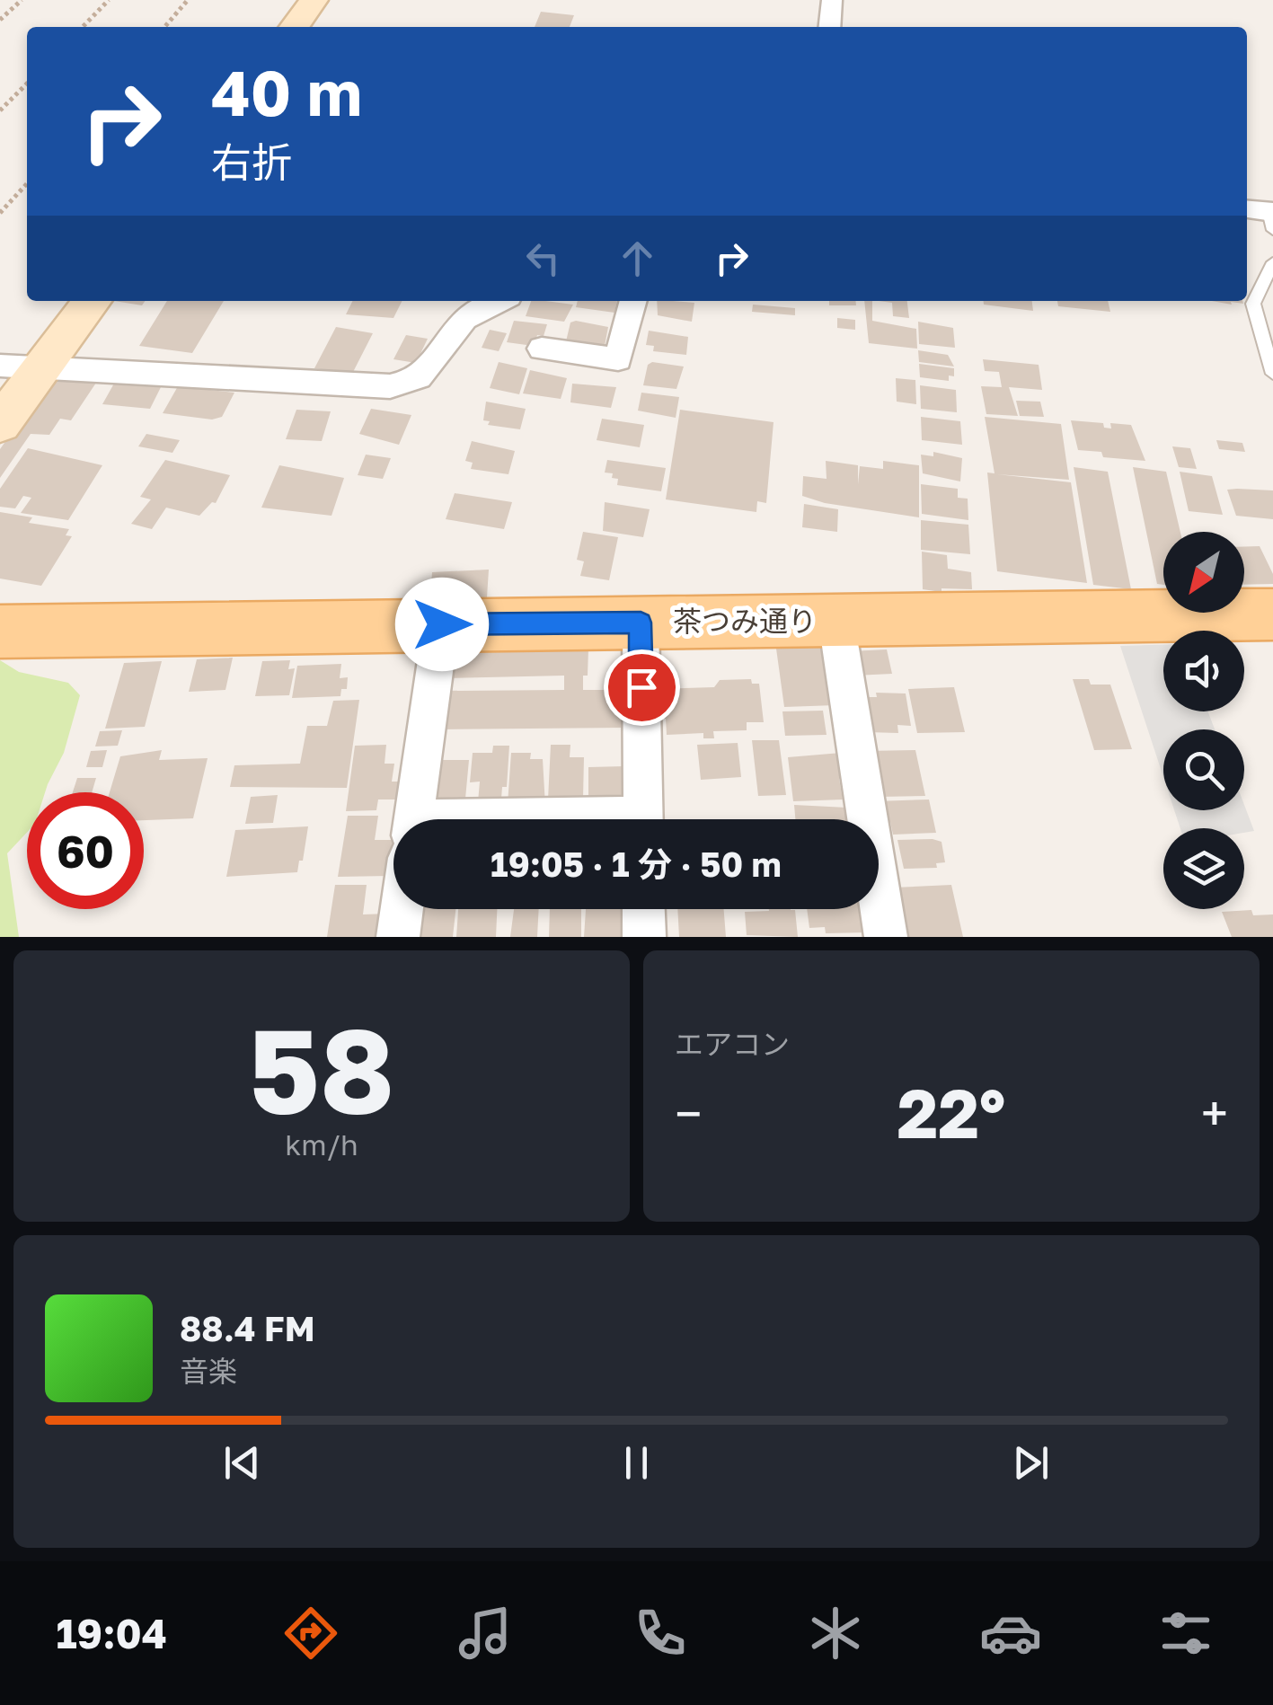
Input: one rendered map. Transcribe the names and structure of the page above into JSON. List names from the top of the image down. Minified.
{"streets":{"main road":["茶つみ通り"]},"north":"bottom left","page":{"turn":["40 m","右折"],"limit":"60","trip":"19:05 · 1 分 · 50 m","tile":[["58","km/h"],"エアコン"],"heat":["−","22°","+"],"song":["88.4 FM","音楽"],"tabs":"19:04"}}
